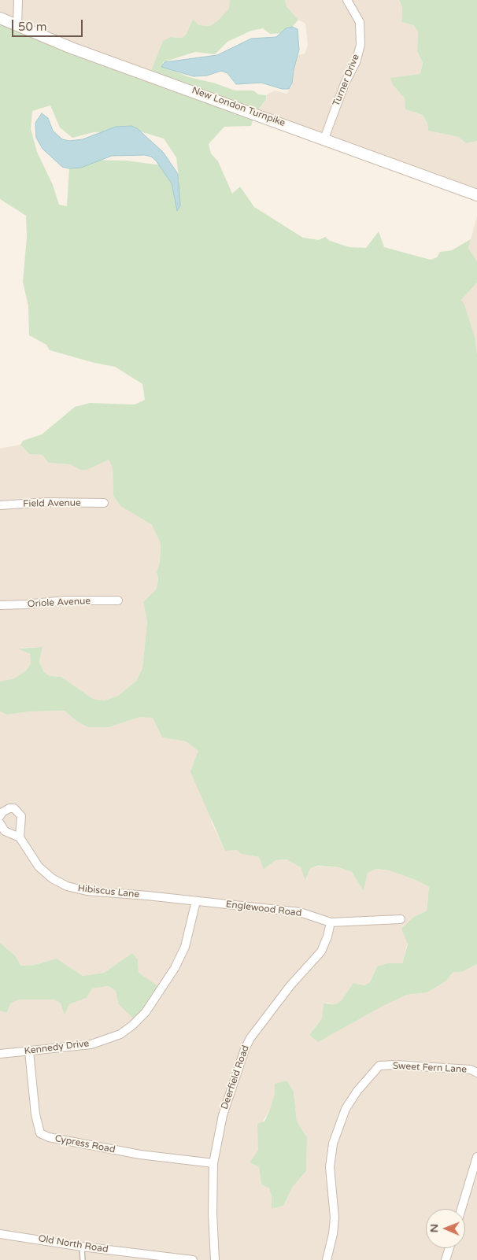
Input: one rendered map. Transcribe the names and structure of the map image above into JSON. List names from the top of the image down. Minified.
{"streets":{"main road":["New London Turnpike"],"street":["Turner Drive","Field Avenue","Oriole Avenue","Hibiscus Lane","Englewood Road","Kennedy Drive","Sweet Fern Lane","Deerfield Road","Cypress Road","Old North Road"]},"crossings":[["Turner Drive","New London Turnpike"],["Hibiscus Lane","Englewood Road"],["Hibiscus Lane","Kennedy Drive"],["Englewood Road","Kennedy Drive"],["Englewood Road","Deerfield Road"],["Kennedy Drive","Cypress Road"],["Deerfield Road","Cypress Road"]],"scale_bar":"50 m","north":"left"}
